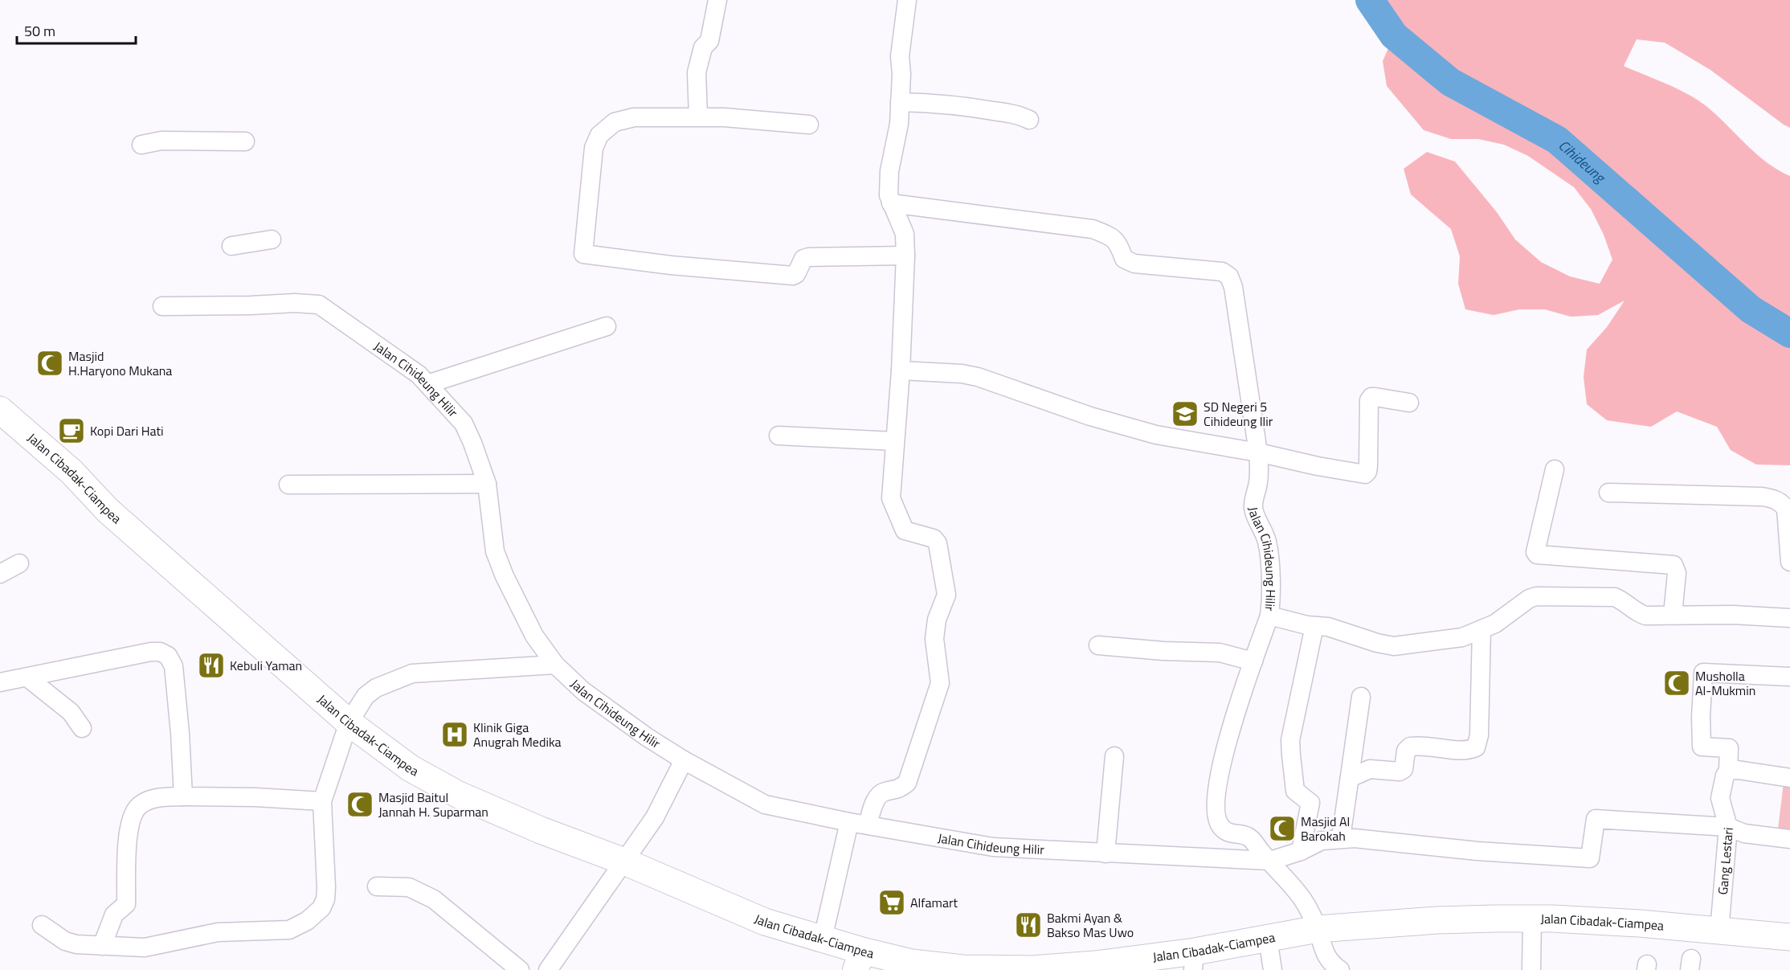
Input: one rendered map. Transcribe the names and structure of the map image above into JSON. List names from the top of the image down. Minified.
{"streets":{"highway":["Jalan Cibadak-Ciampea"],"street":["Jalan Cihideung Hilir","Gang Lestari"]},"crossings":[["Jalan Cihideung Hilir","Jalan Cibadak-Ciampea"],["Jalan Cibadak-Ciampea","Gang Lestari"]],"water":["Cihideung"],"places":{"mosque":["Masjid H.Haryono Mukana","Musholla Al-Mukmin","Masjid Baitul Jannah H. Suparman","Masjid Al Barokah"],"school or university":["SD Negeri 5 Cihideung Ilir"],"cafe":["Kopi Dari Hati"],"restaurant":["Kebuli Yaman","Bakmi Ayan & Bakso Mas Uwo"],"hospital":["Klinik Giga Anugrah Medika"],"supermarket":["Alfamart"]},"scale_bar":"50 m"}
